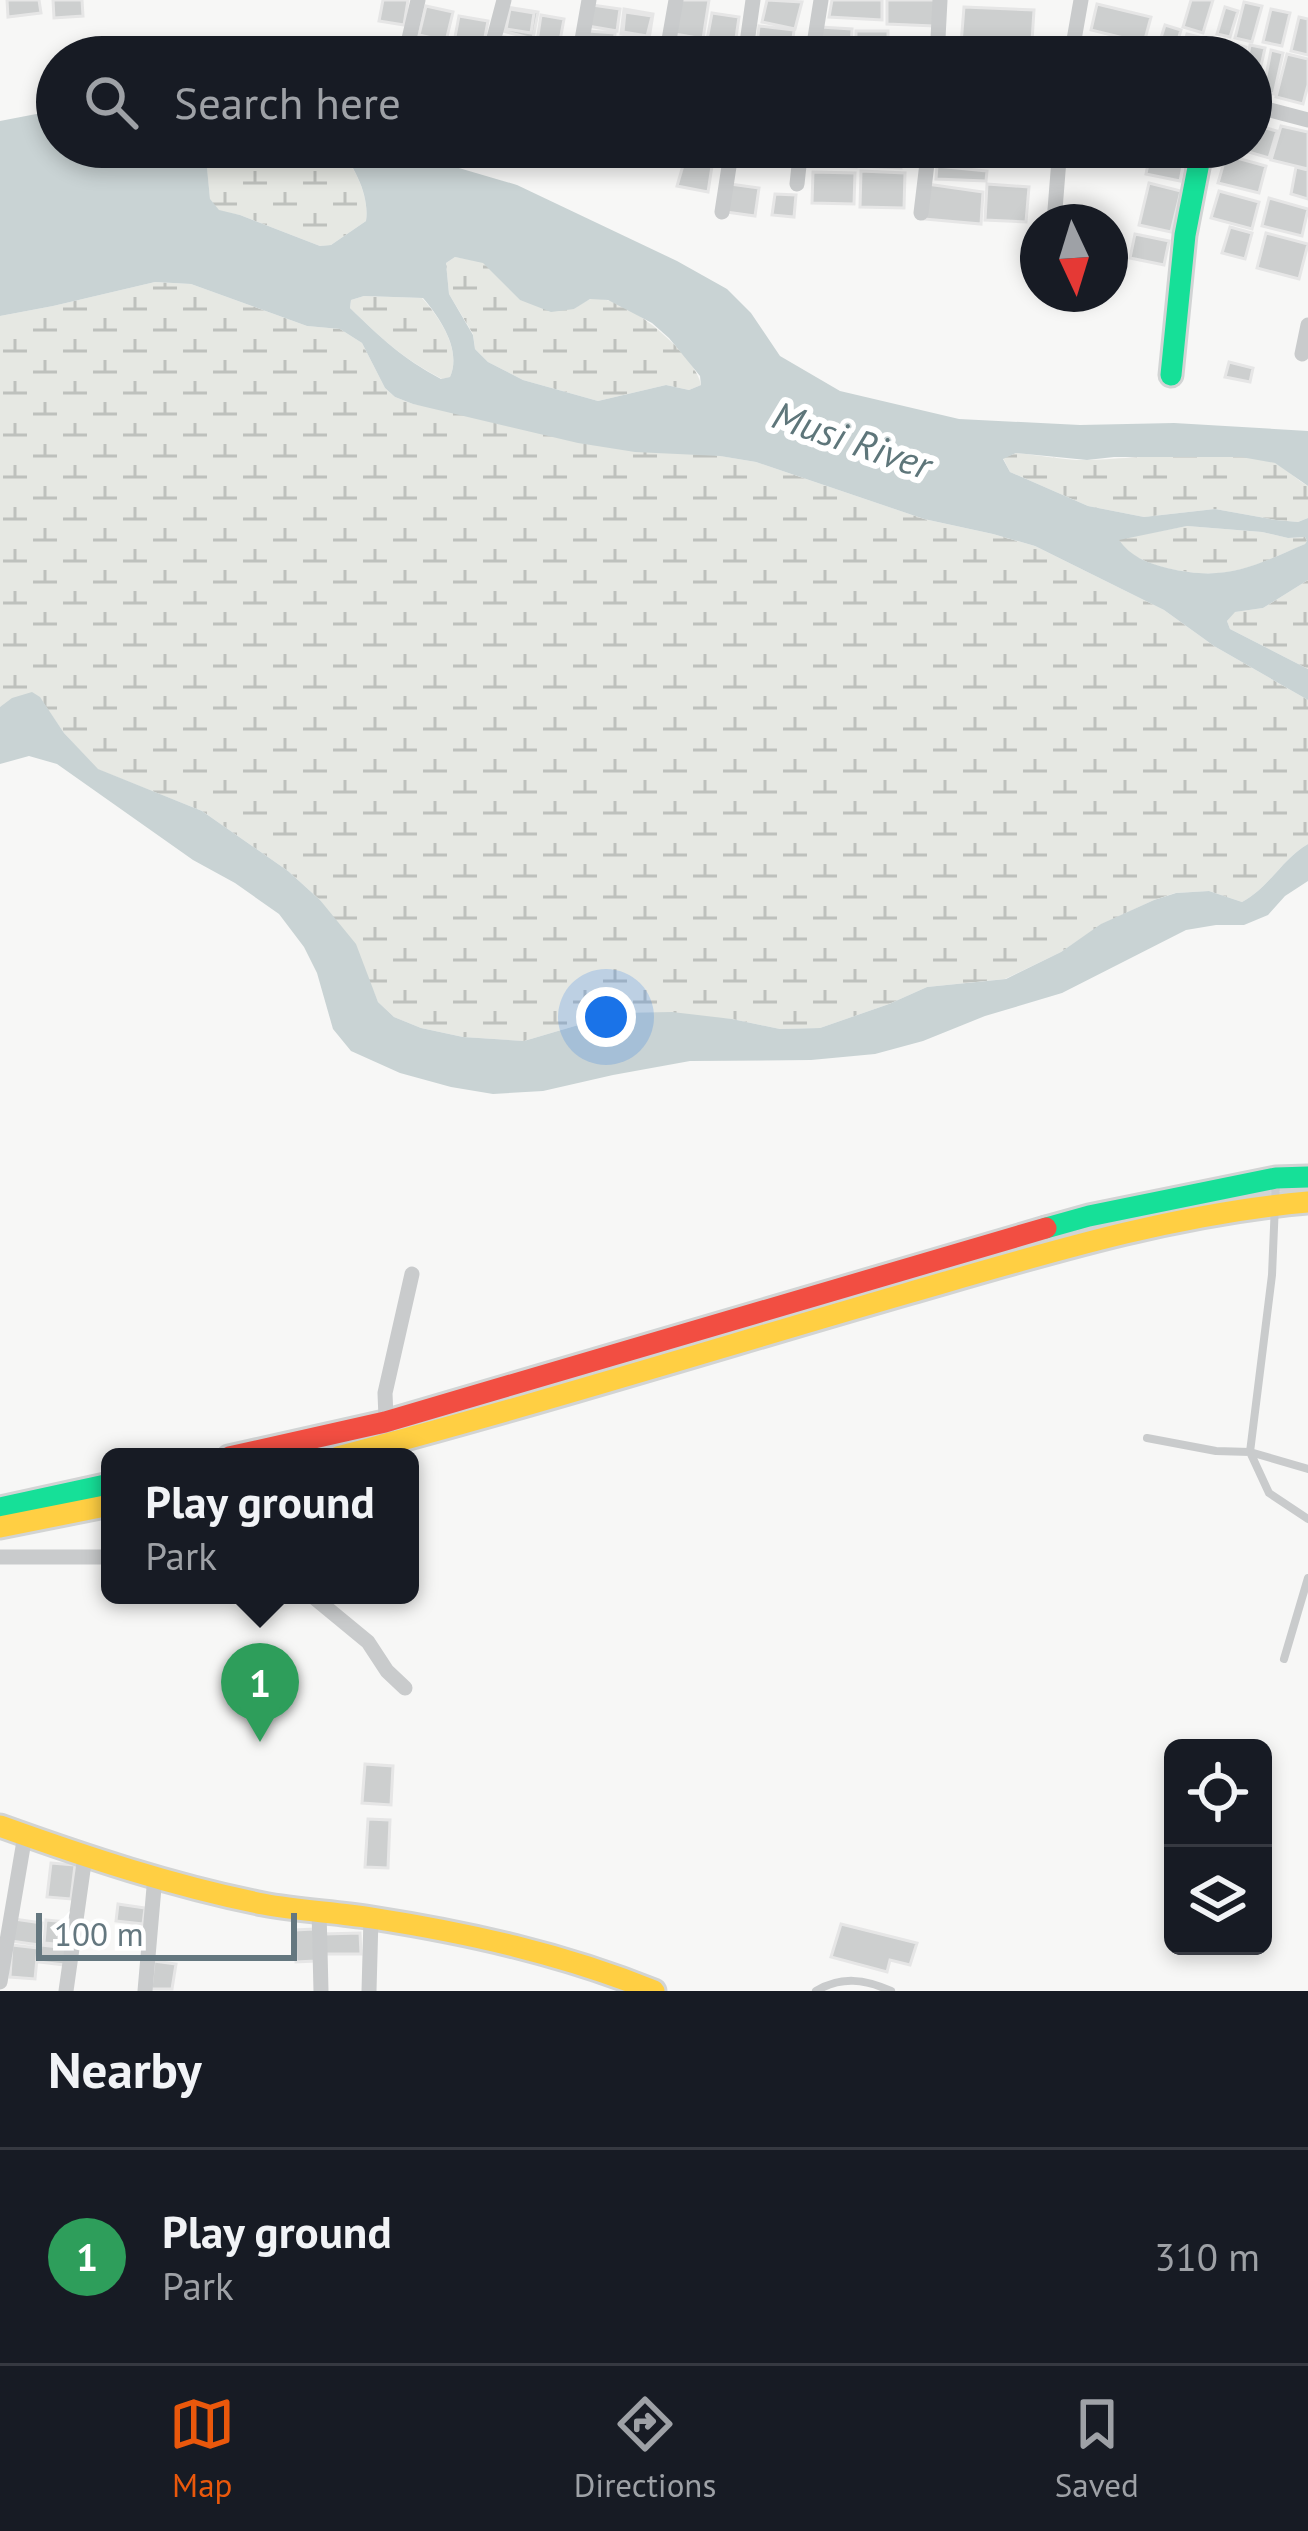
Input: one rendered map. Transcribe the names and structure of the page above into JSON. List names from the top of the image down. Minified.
{"water":["Musi River"],"scale_bar":"100 m","north":"bottom","page":{"search":"Search here","popup":["Play ground","Park"],"pins":"1","scale":"100 m","heading":"Nearby","list":[{"mark":"1","name":"Play ground","note":"Park","value":"310 m"}],"nav":["Map","Directions","Saved"]}}
